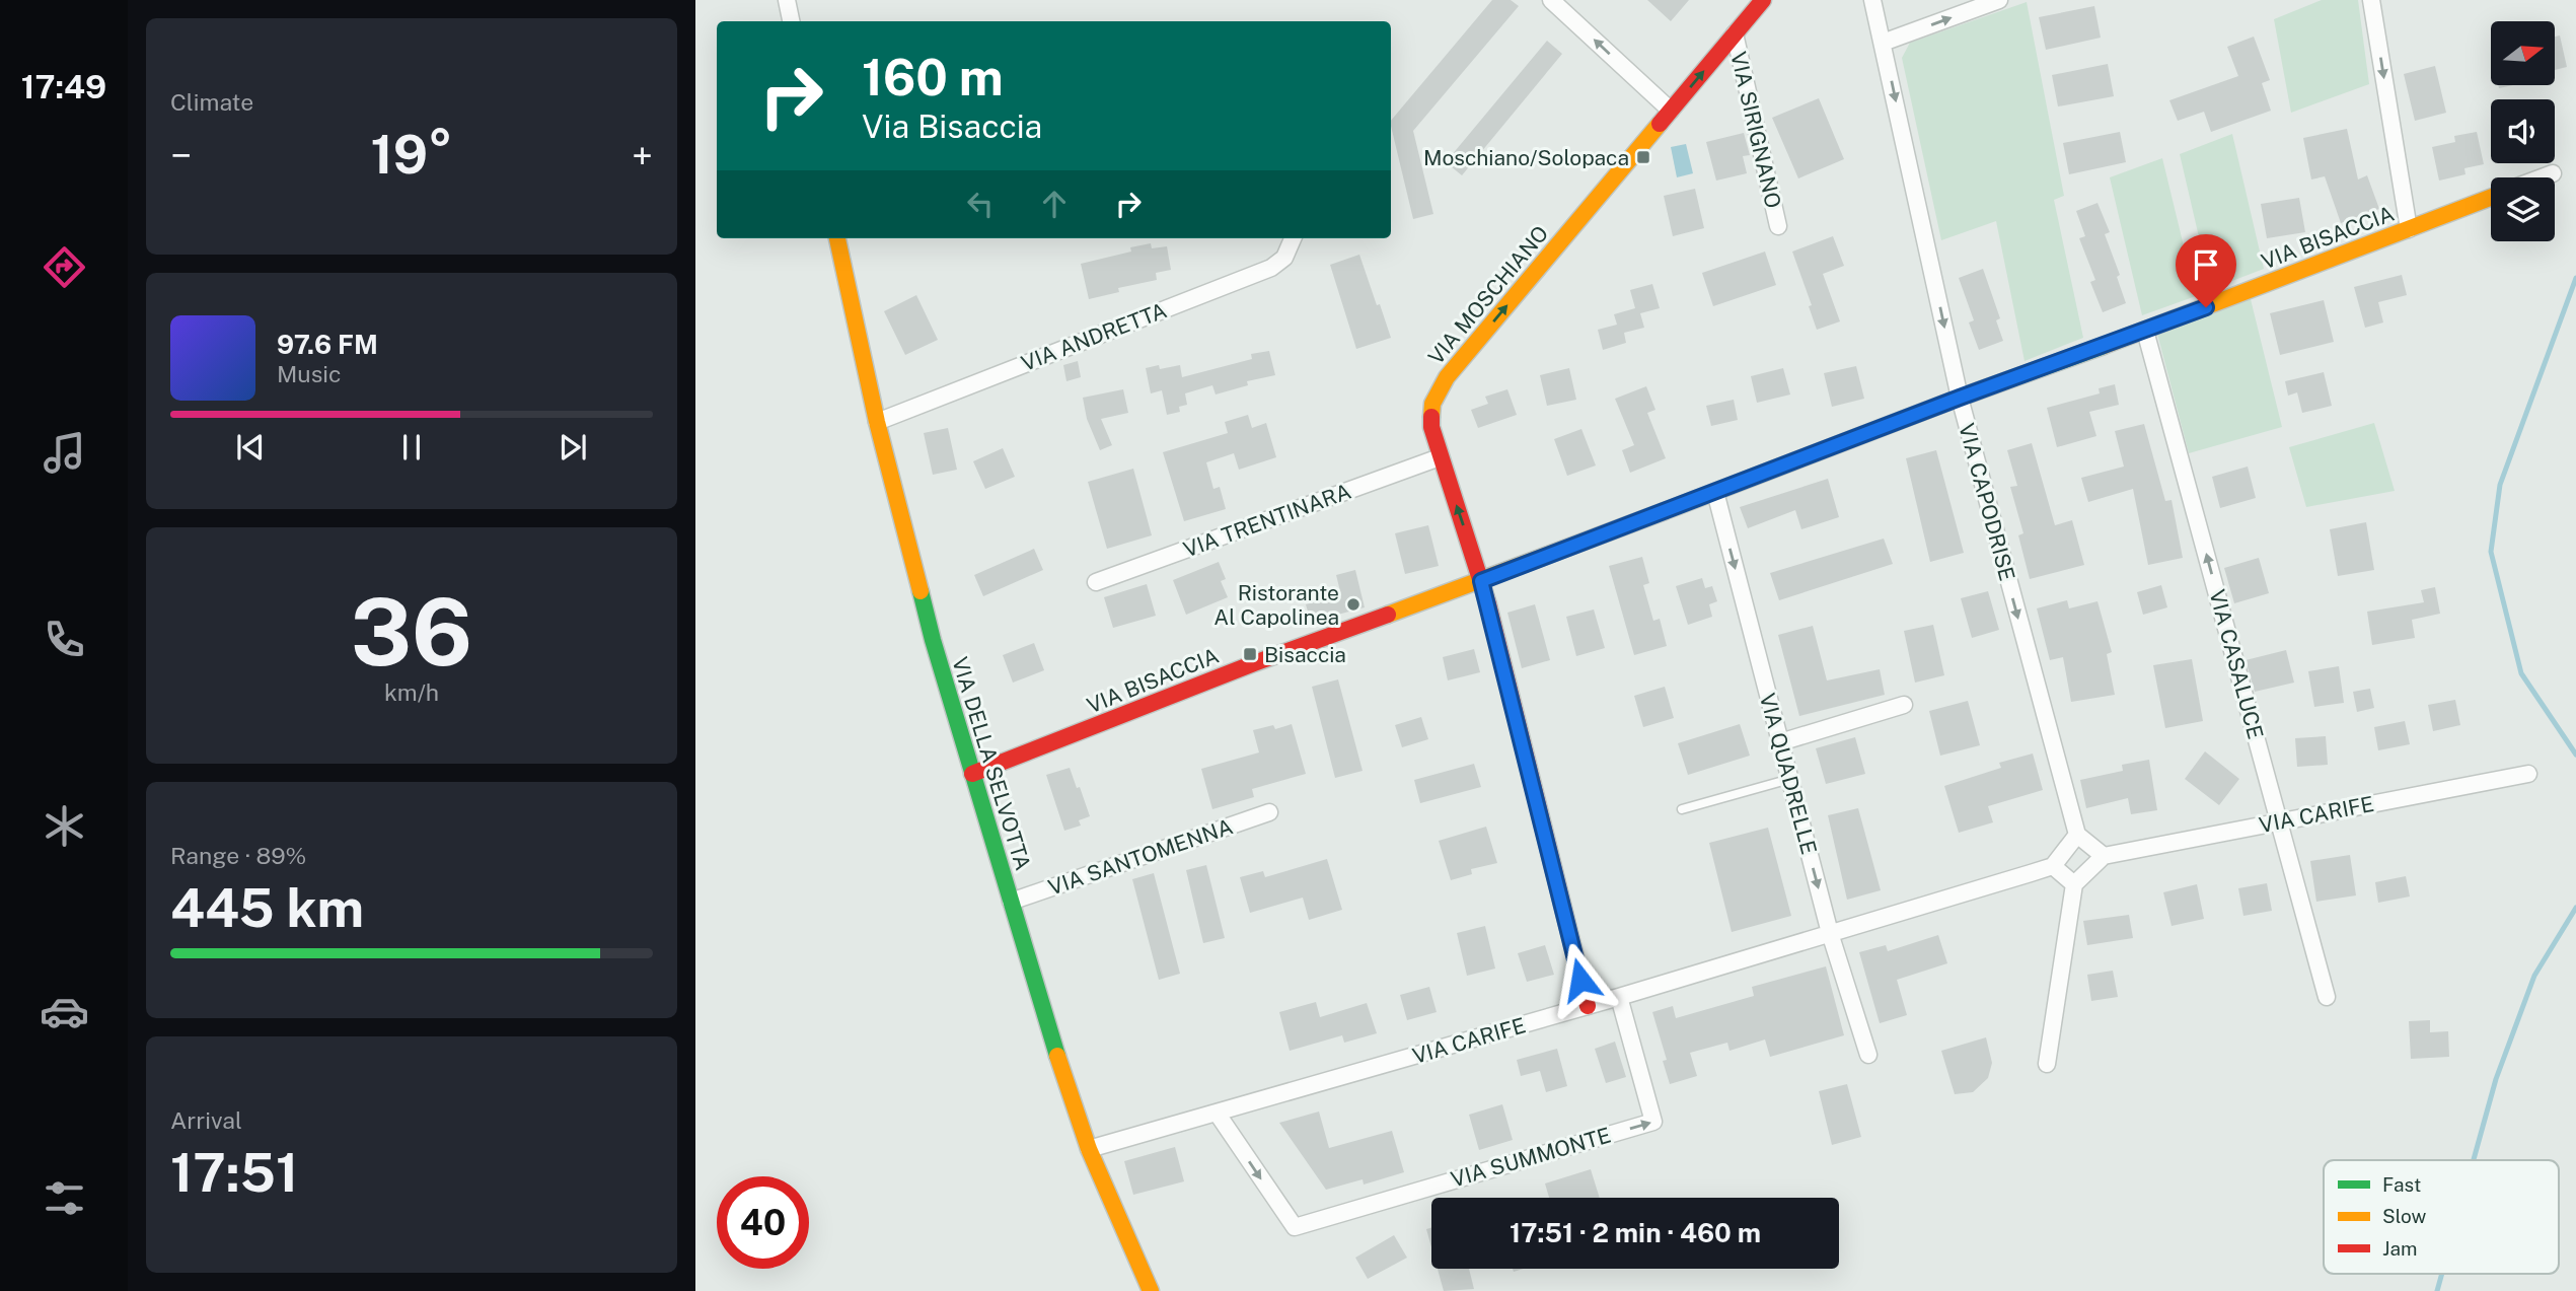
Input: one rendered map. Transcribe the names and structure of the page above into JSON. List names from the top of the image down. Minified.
{"streets":{"street":["VIA SIRIGNANO","VIA BISACCIA","VIA MOSCHIANO","VIA ANDRETTA","VIA CAPODRISE","VIA TRENTINARA","VIA CASALUCE","VIA DELLA SELVOTTA","VIA QUADRELLE","VIA CARIFE","VIA SANTOMENNA","VIA SUMMONTE"]},"crossings":[["VIA SIRIGNANO","VIA MOSCHIANO"],["VIA BISACCIA","VIA MOSCHIANO"],["VIA BISACCIA","VIA CAPODRISE"],["VIA BISACCIA","VIA CASALUCE"],["VIA BISACCIA","VIA DELLA SELVOTTA"],["VIA BISACCIA","VIA QUADRELLE"],["VIA MOSCHIANO","VIA TRENTINARA"],["VIA MOSCHIANO","VIA CARIFE"],["VIA ANDRETTA","VIA DELLA SELVOTTA"],["VIA CASALUCE","VIA CARIFE"],["VIA DELLA SELVOTTA","VIA CARIFE"],["VIA DELLA SELVOTTA","VIA SANTOMENNA"],["VIA QUADRELLE","VIA CARIFE"],["VIA CARIFE","VIA SUMMONTE"]],"one_way":["VIA MOSCHIANO","VIA CAPODRISE","VIA CASALUCE","VIA QUADRELLE"],"places":{"transit":["Moschiano/Solopaca","Bisaccia"],"other":["Ristorante Al Capolinea"]},"legend":["Fast","Slow","Jam"],"north":"right","page":{"tabs":"17:49","tile":["Climate",["36","km/h"],["Range · 89%","445 km"],["Arrival","17:51"]],"turn":["160 m","Via Bisaccia"],"heat":["−","19°","+"],"song":["97.6 FM","Music"],"limit":"40","trip":"17:51 · 2 min · 460 m"}}
